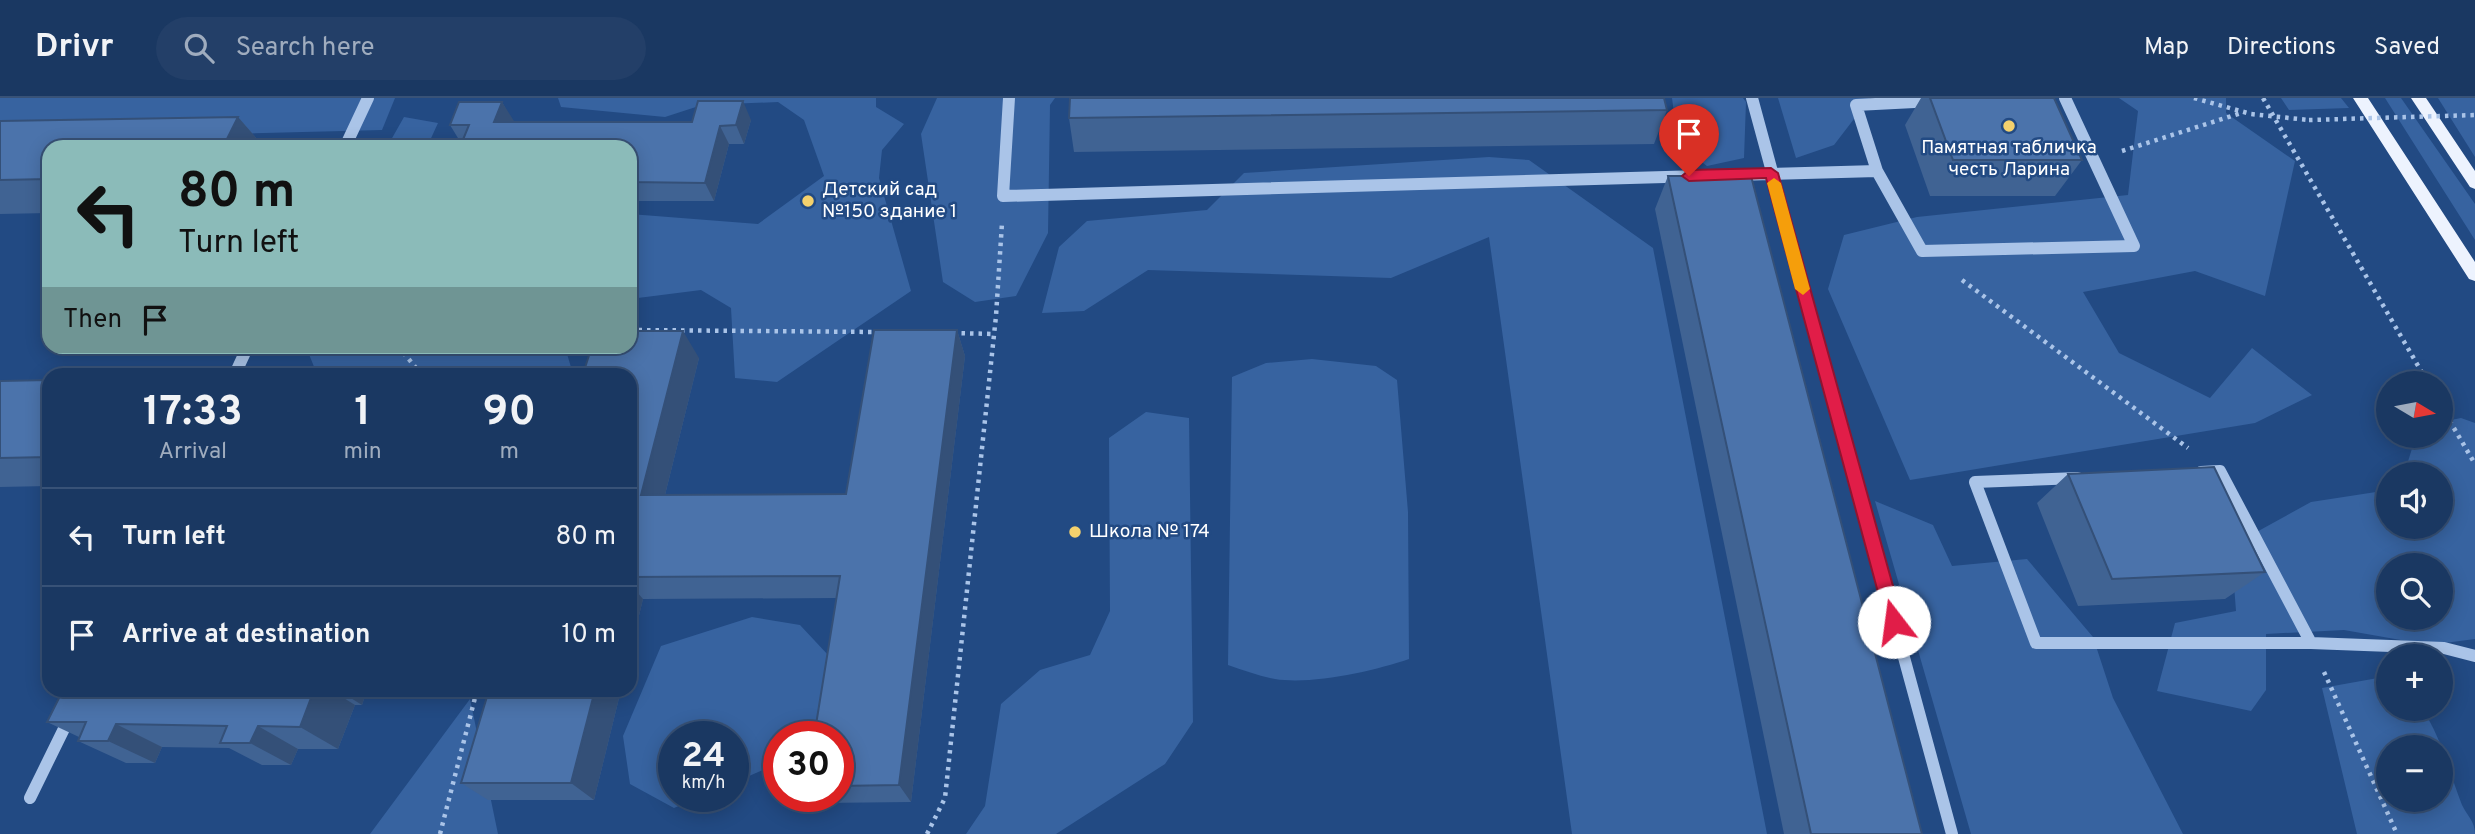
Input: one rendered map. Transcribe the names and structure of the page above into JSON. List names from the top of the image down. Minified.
{"places":["Памятная табличка честь Ларина","Детский сад №150 здание 1","Школа № 174"],"north":"right","page":{"header":"Drivr","search":"Search here","nav":["Map","Directions","Saved"],"turn":["80 m","Turn left"],"then":"Then","eta":["17:33","Arrival","1","min","90","m"],"map_buttons":["+","−"],"list":[{"name":"Turn left","value":"80 m"},{"name":"Arrive at destination","value":"10 m"}],"speed":"24 km/h","limit":"30"}}
